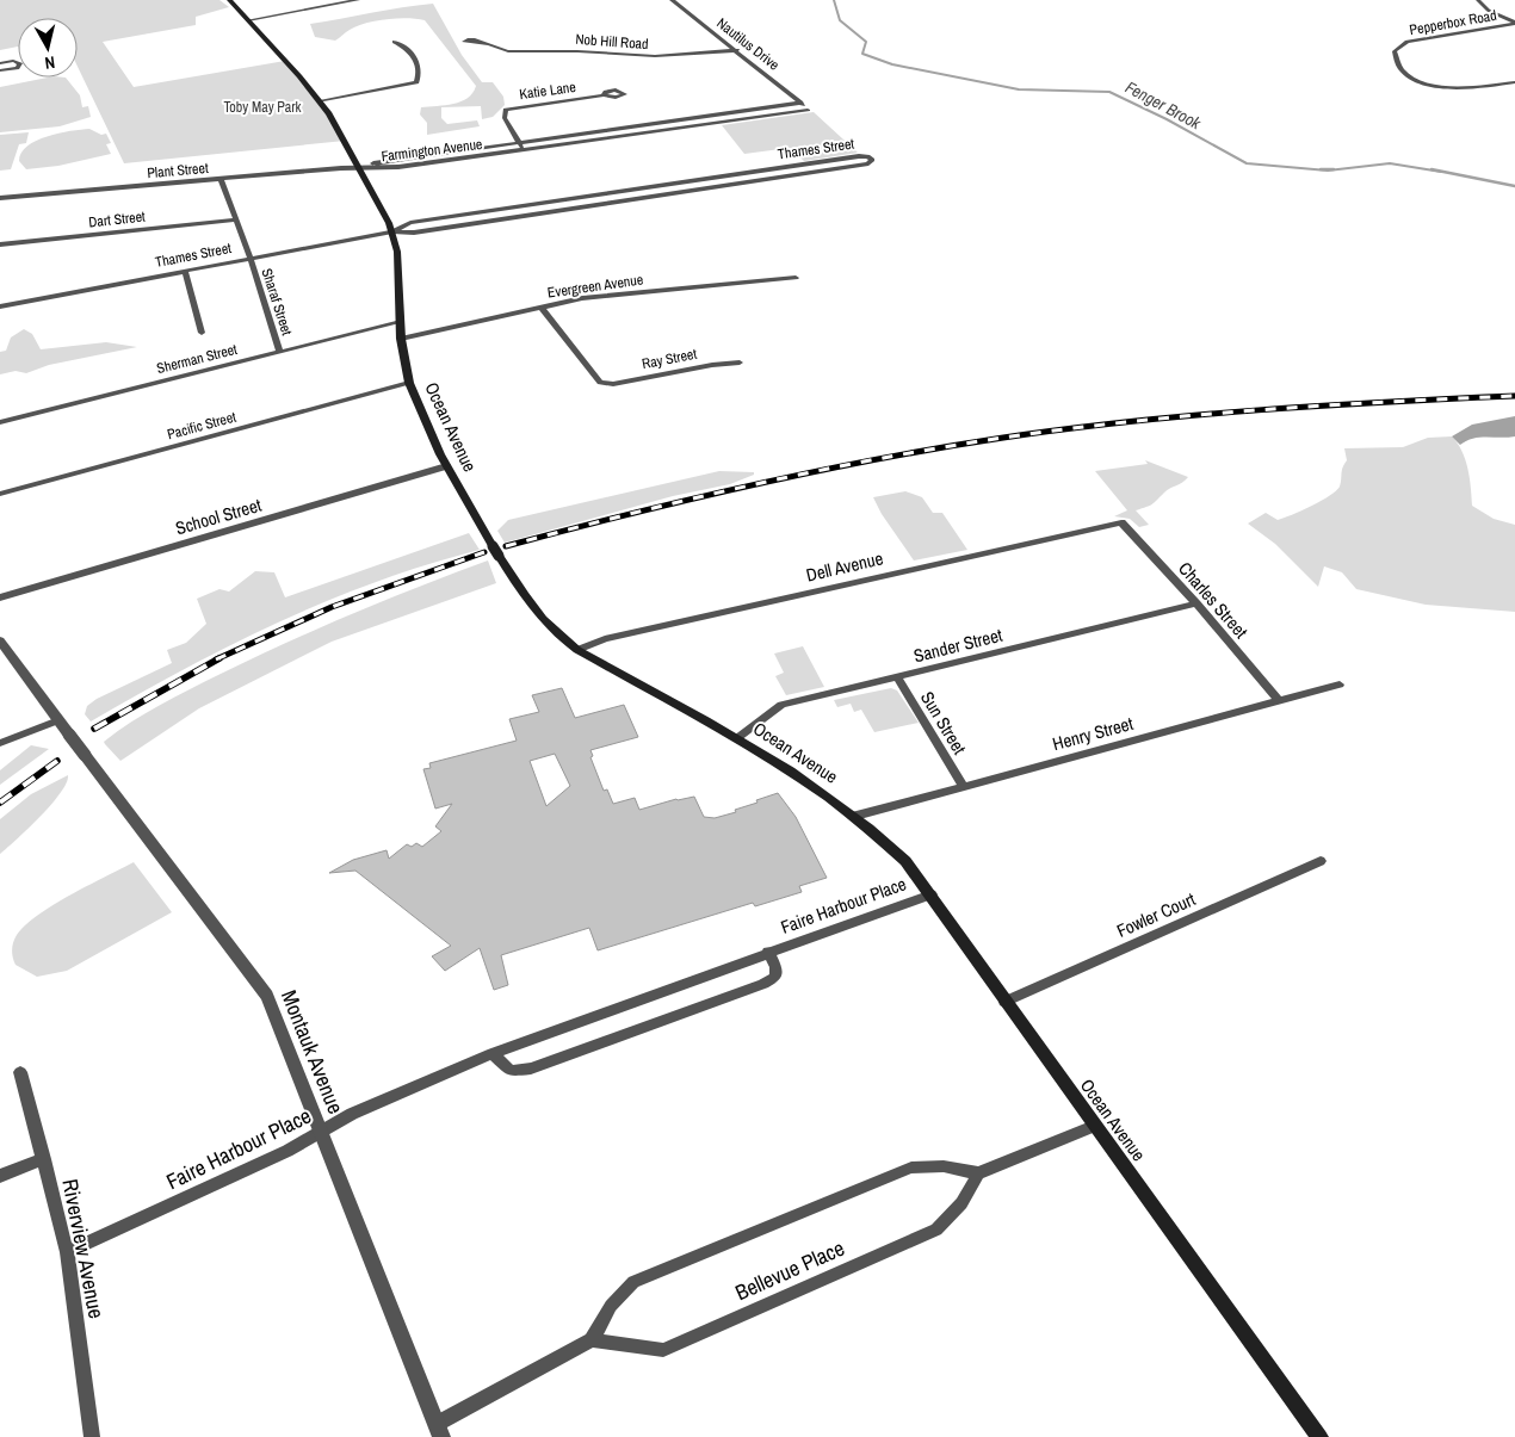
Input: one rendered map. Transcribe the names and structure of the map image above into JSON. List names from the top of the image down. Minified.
{"streets":{"main road":["Ocean Avenue"],"street":["Pepperbox Road","Nob Hill Road","Nautilus Drive","Katie Lane","Thames Street","Farmington Avenue","Plant Street","Dart Street","Evergreen Avenue","Sharaf Street","Sherman Street","Ray Street","Pacific Street","School Street","Dell Avenue","Charles Street","Sander Street","Sun Street","Henry Street","Faire Harbour Place","Fowler Court","Montauk Avenue","Riverview Avenue","Bellevue Place"]},"crossings":[["Nob Hill Road","Nautilus Drive"],["Nautilus Drive","Farmington Avenue"],["Katie Lane","Farmington Avenue"],["Thames Street","Sharaf Street"],["Thames Street","Ocean Avenue"],["Farmington Avenue","Plant Street"],["Farmington Avenue","Ocean Avenue"],["Plant Street","Sharaf Street"],["Plant Street","Ocean Avenue"],["Dart Street","Sharaf Street"],["Evergreen Avenue","Ray Street"],["Evergreen Avenue","Ocean Avenue"],["Sharaf Street","Sherman Street"],["Sherman Street","Ocean Avenue"],["Pacific Street","Ocean Avenue"],["Ocean Avenue","School Street"],["Ocean Avenue","Dell Avenue"],["Ocean Avenue","Sander Street"],["Ocean Avenue","Henry Street"],["Ocean Avenue","Faire Harbour Place"],["Ocean Avenue","Fowler Court"],["Dell Avenue","Charles Street"],["Charles Street","Sander Street"],["Charles Street","Henry Street"],["Sander Street","Sun Street"],["Sun Street","Henry Street"],["Faire Harbour Place","Montauk Avenue"],["Faire Harbour Place","Riverview Avenue"]],"water":["Fenger Brook"],"parks":["Toby May Park"],"north":"bottom"}
